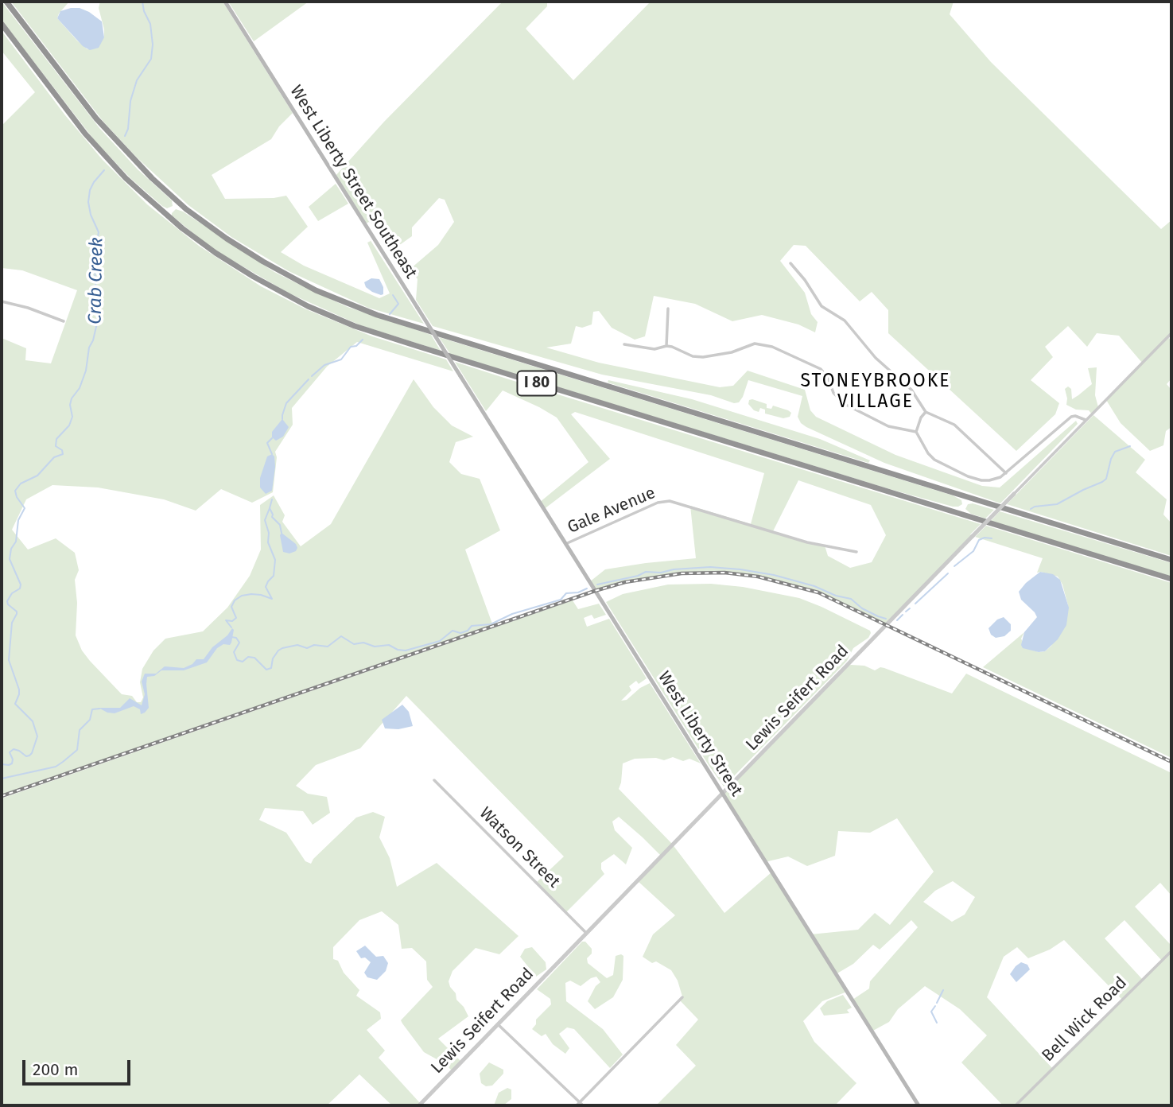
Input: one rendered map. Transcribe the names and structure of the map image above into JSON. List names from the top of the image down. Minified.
{"streets":{"highway":["I 80"],"main road":["West Liberty Street Southeast","West Liberty Street"],"street":["Gale Avenue","Lewis Seifert Road","Watson Street","Bell Wick Road"]},"crossings":[["West Liberty Street Southeast","West Liberty Street"],["Gale Avenue","West Liberty Street"],["Lewis Seifert Road","West Liberty Street"],["Lewis Seifert Road","Watson Street"]],"districts":["STONEYBROOKE VILLAGE"],"water":["Crab Creek"],"scale_bar":"200 m"}
